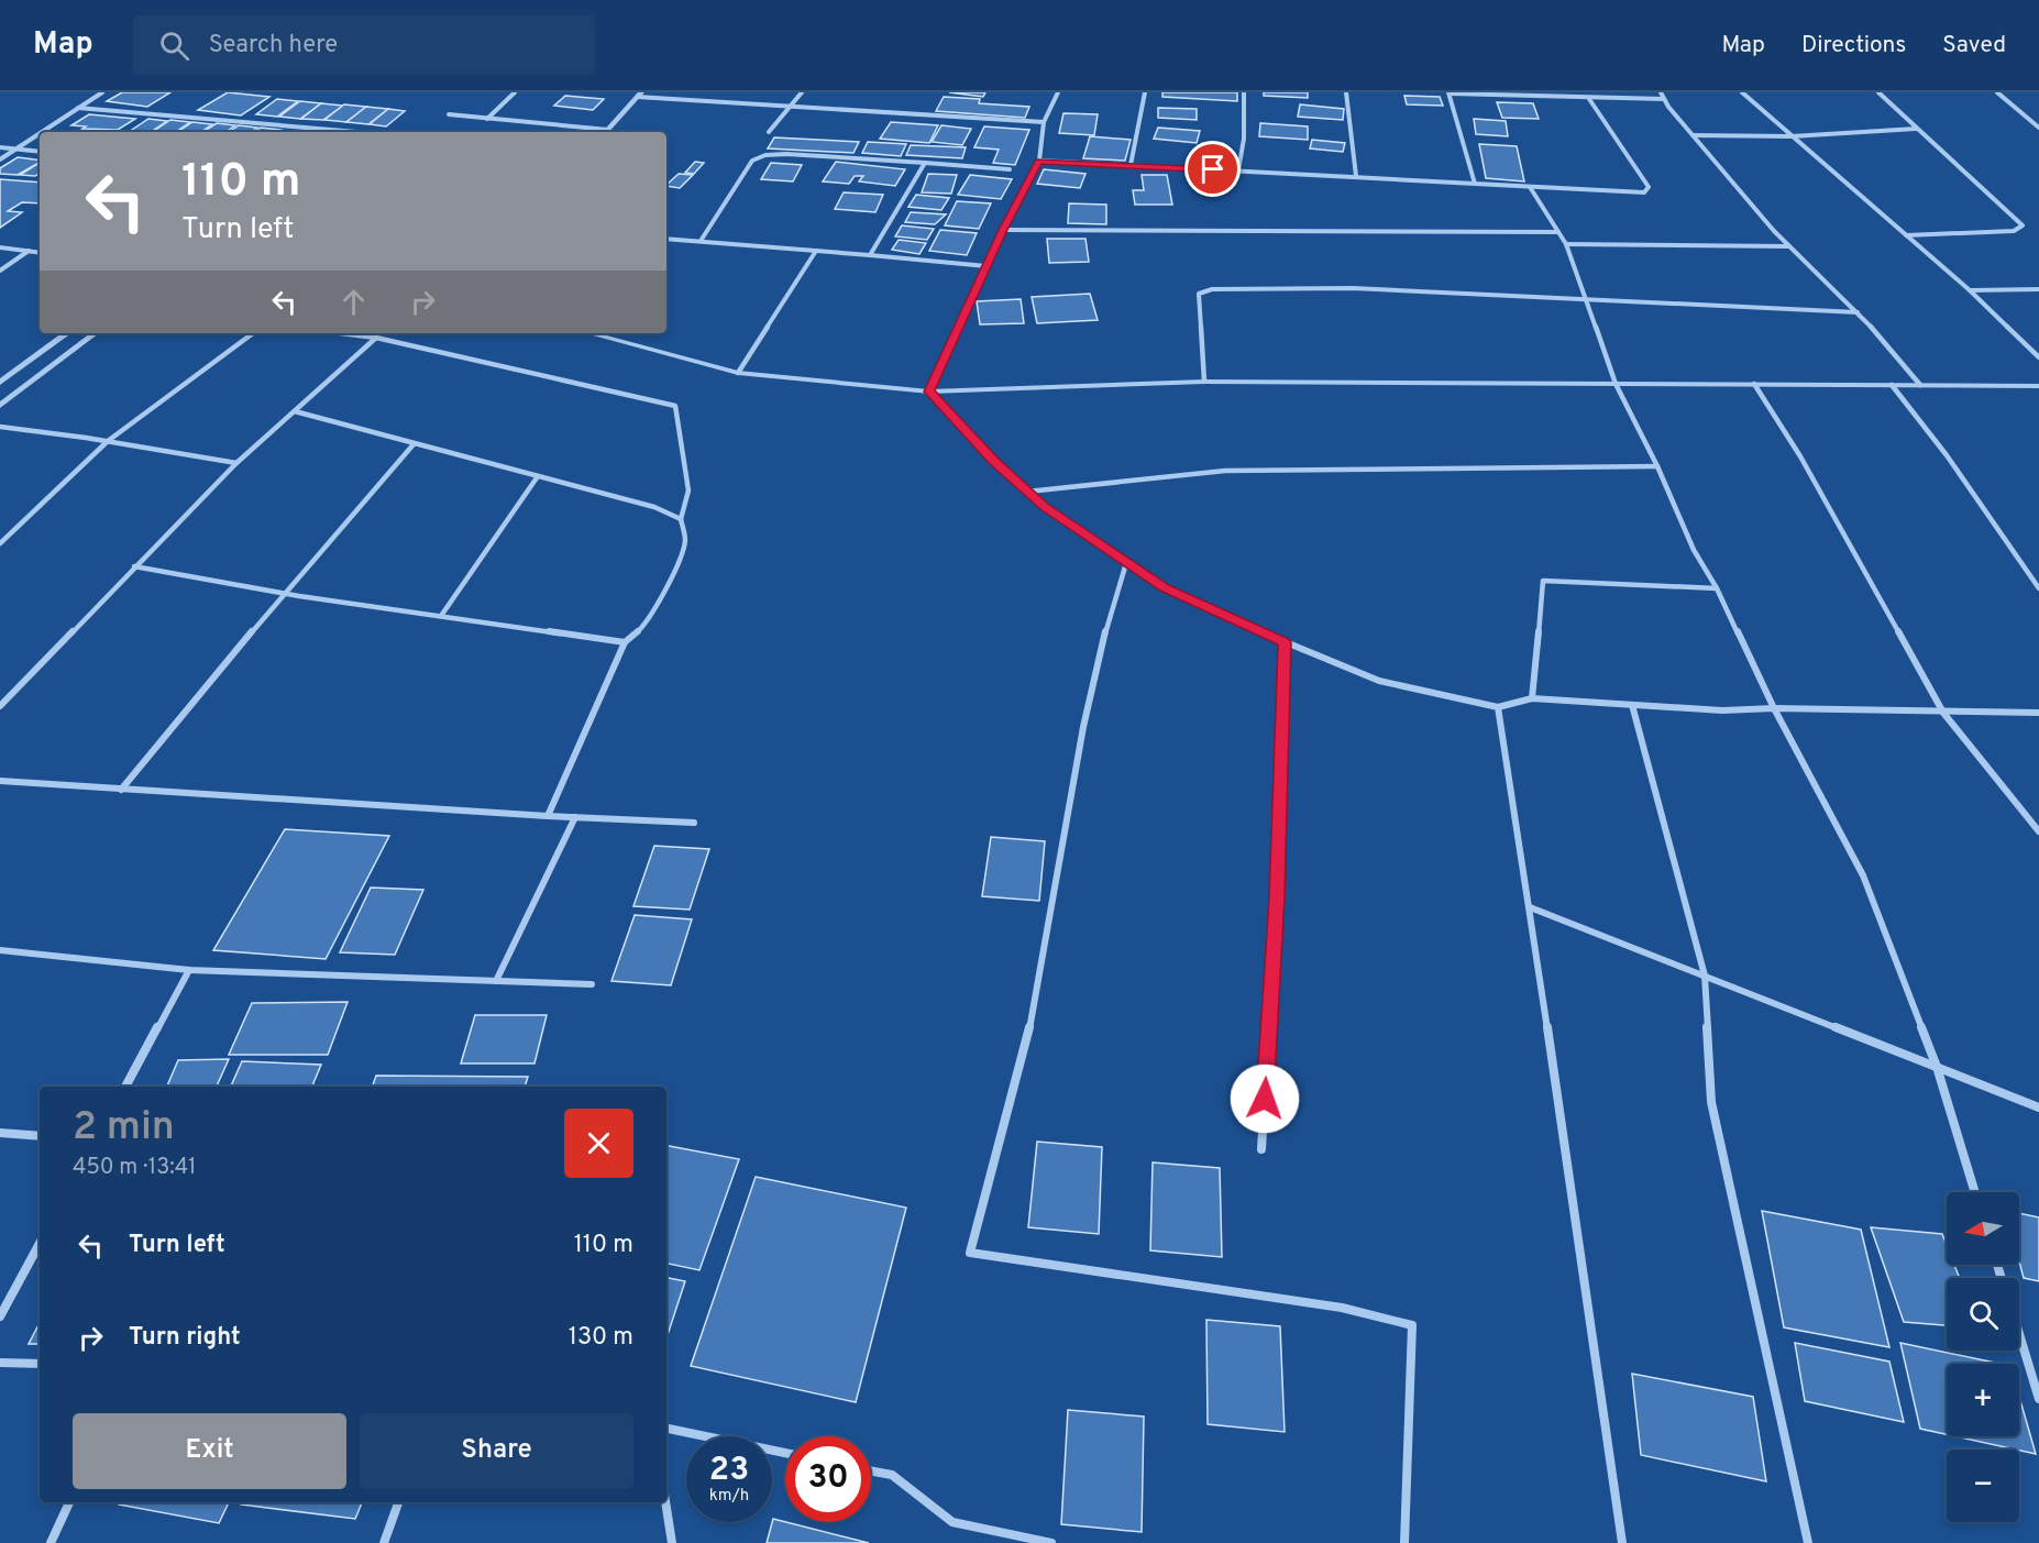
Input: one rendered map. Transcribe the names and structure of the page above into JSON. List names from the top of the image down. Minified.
{"north":"left","page":{"header":"Map","search":"Search here","nav":["Map","Directions","Saved"],"turn":["110 m","Turn left"],"heading":["2 min","450 m · 13:41"],"map_buttons":["+","−"],"list":[{"name":"Turn left","value":"110 m"},{"name":"Turn right","value":"130 m"}],"buttons":["Exit","Share"],"speed":"23 km/h","limit":"30"}}
